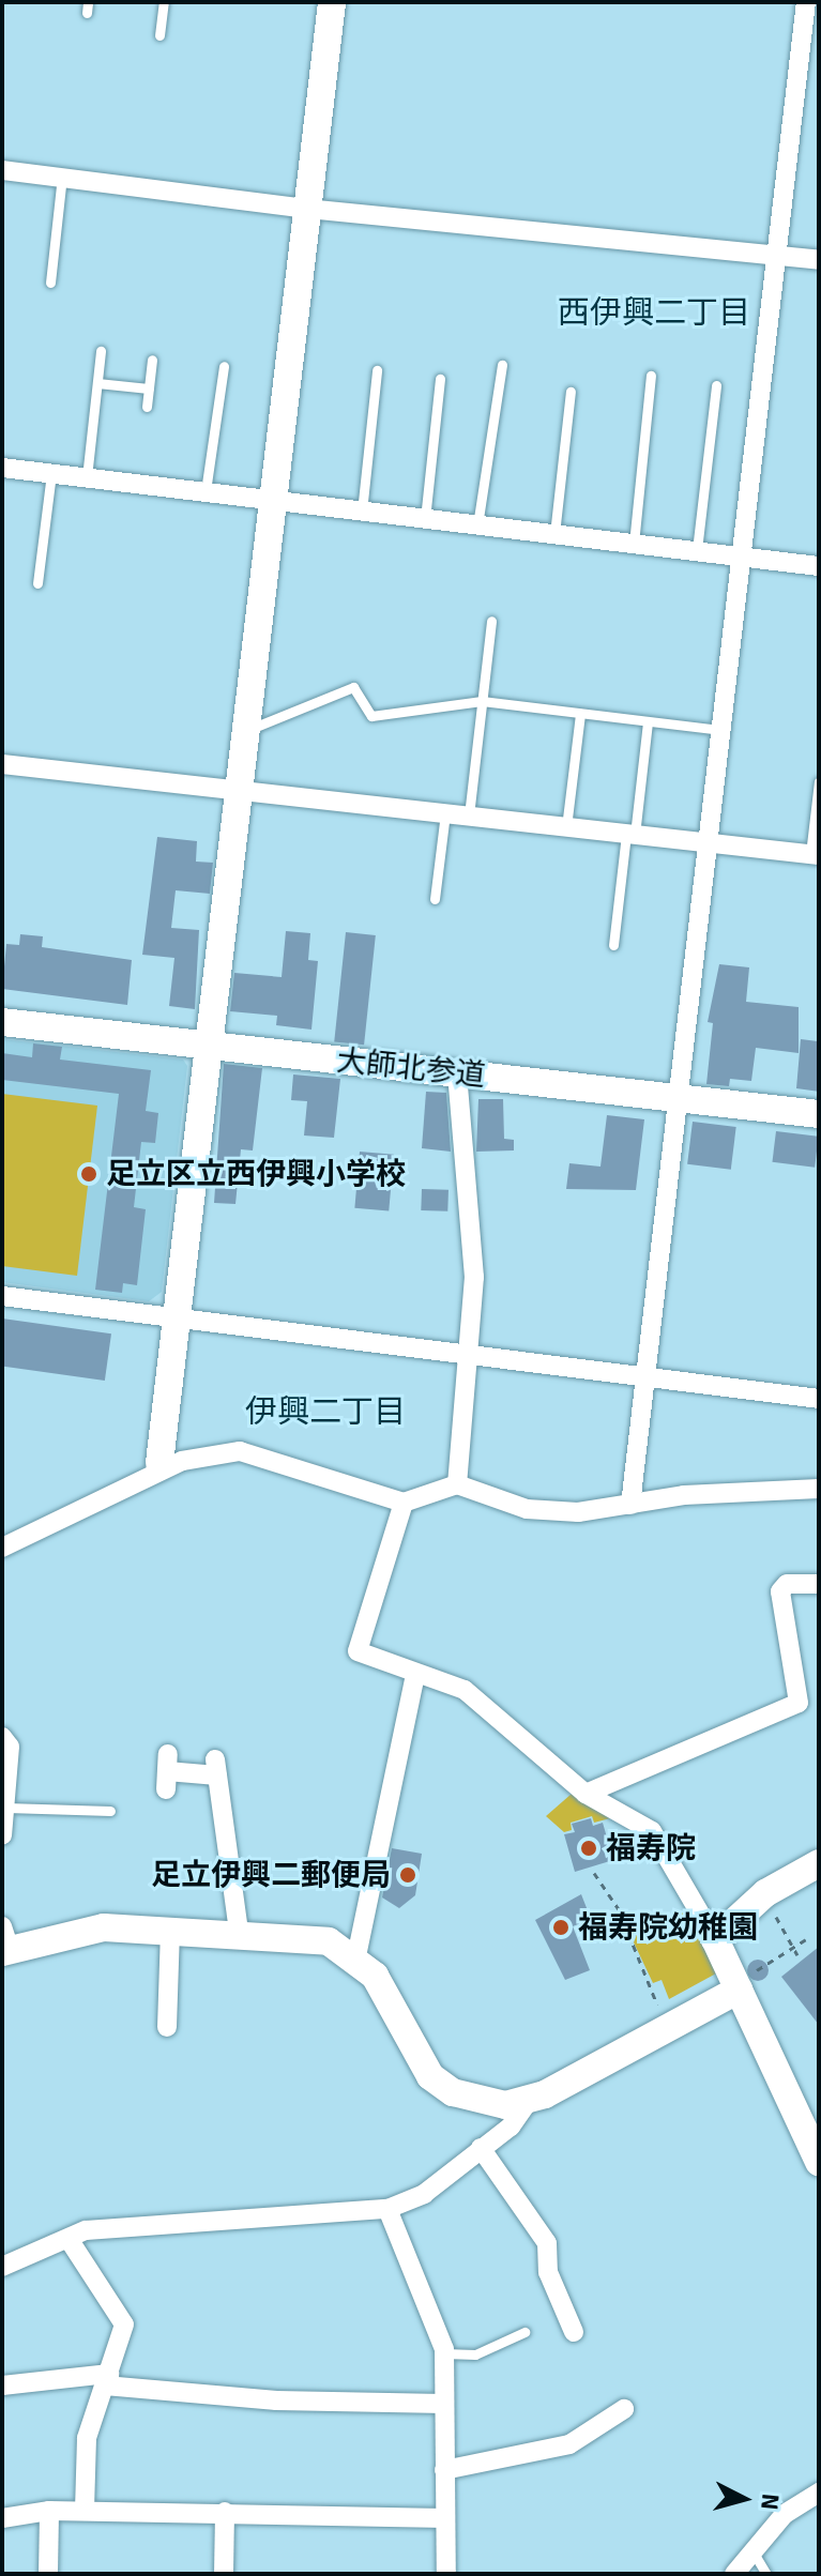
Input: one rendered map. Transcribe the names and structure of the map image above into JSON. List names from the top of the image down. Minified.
{"streets":{"street":["大師北参道"]},"districts":["西伊興二丁目","伊興二丁目"],"places":["足立区立西伊興小学校","福寿院","足立伊興二郵便局","福寿院幼稚園"],"north":"right"}
